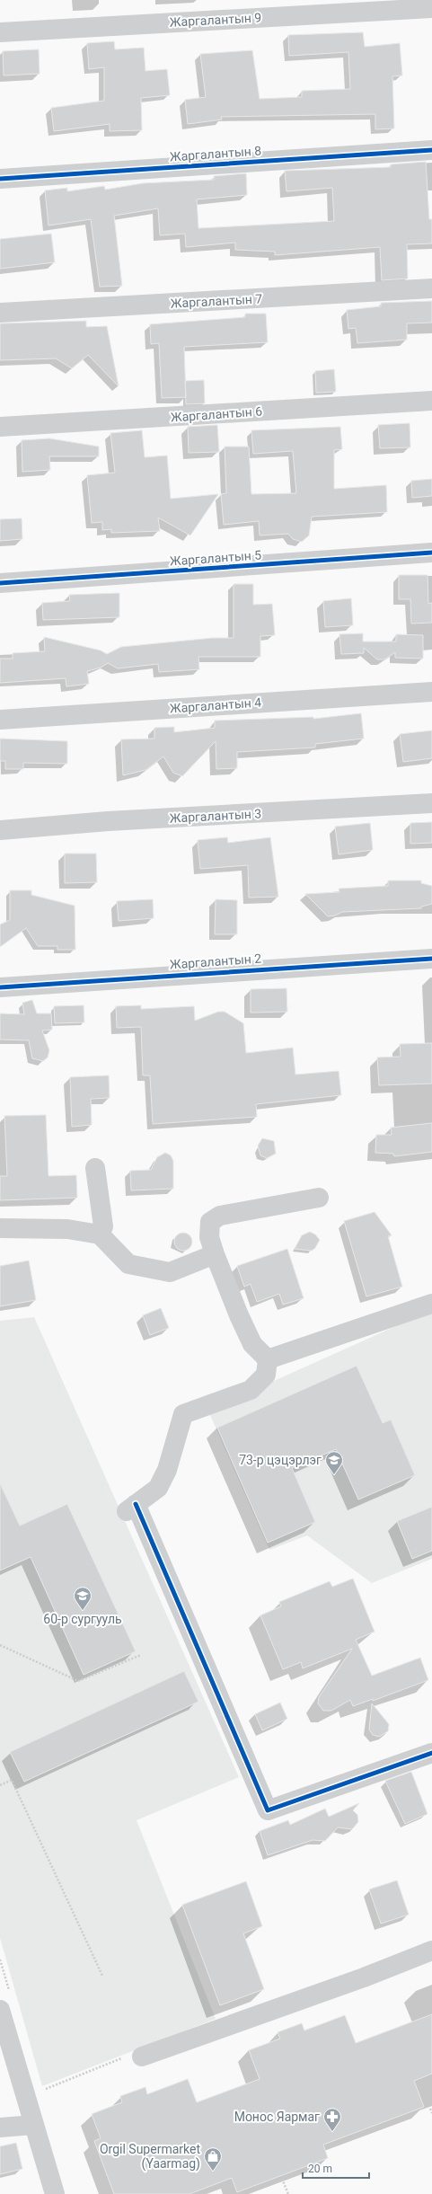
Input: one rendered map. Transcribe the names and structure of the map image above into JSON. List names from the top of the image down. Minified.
{"streets":{"street":["Жаргалантын 9","Жаргалантын 8","Жаргалантын 7","Жаргалантын 6","Жаргалантын 5","Жаргалантын 4","Жаргалантын 3","Жаргалантын 2"]},"places":{"school or university":["73-р цэцэрлэг","60-р сургууль"],"pharmacy":["Монос Яармаг"],"shop":["Orgil Supermarket (Yaarmag)"]},"scale_bar":"20 m"}
